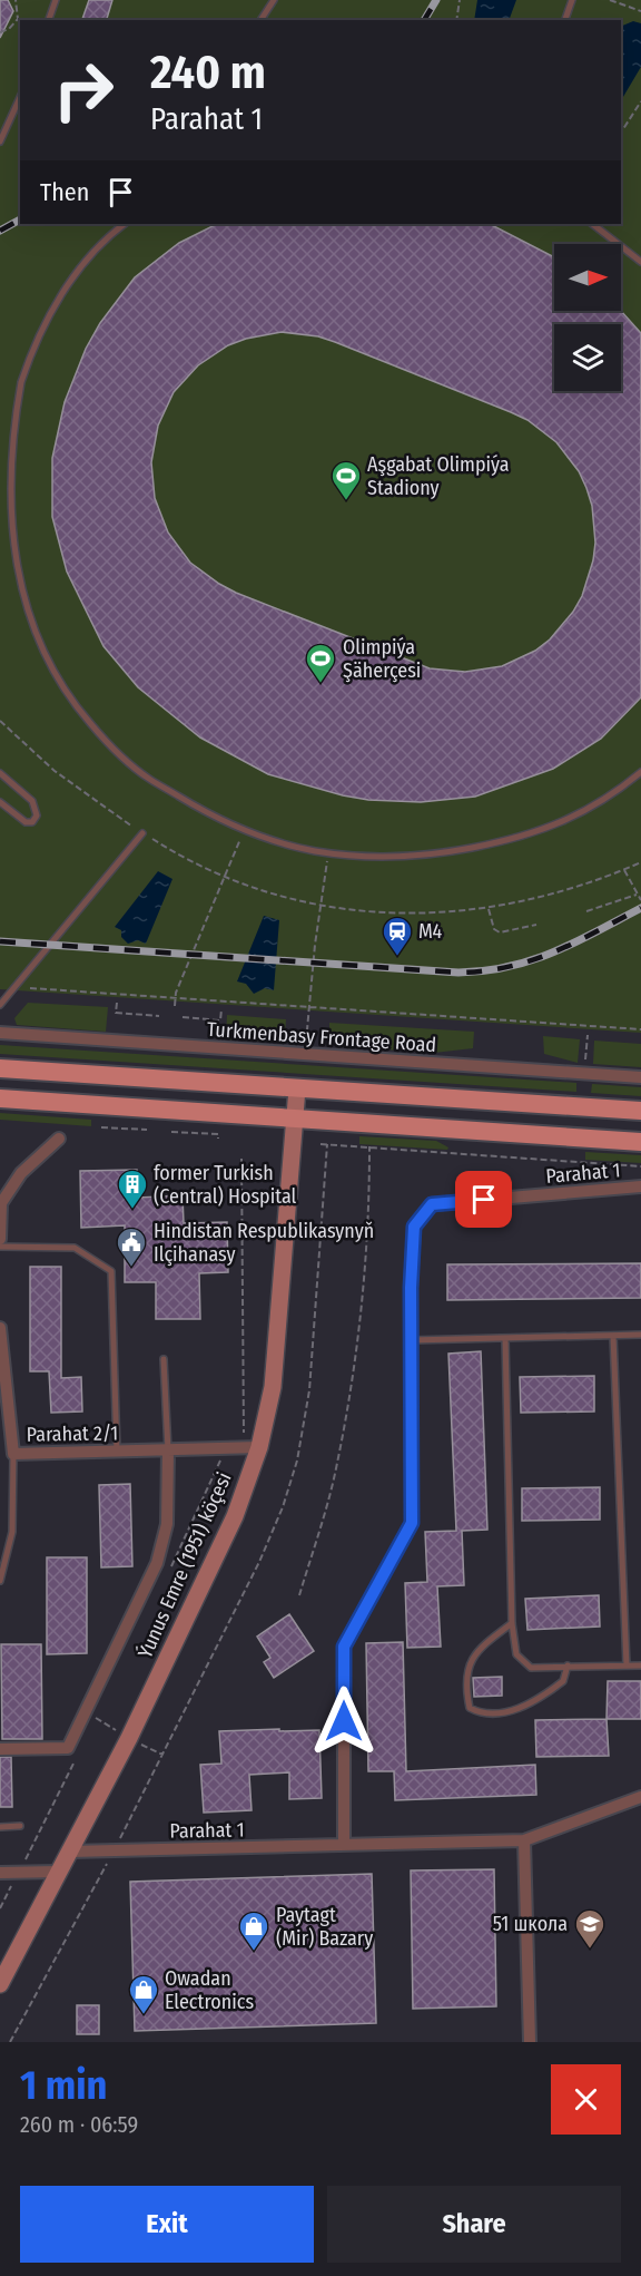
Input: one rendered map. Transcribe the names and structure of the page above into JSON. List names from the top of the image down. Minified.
{"streets":{"street":["Turkmenbasy Frontage Road","Parahat 1","Parahat 2/1","Ýunus Emre (1951) köçesi"]},"crossings":[["Parahat 1","Ýunus Emre (1951) köçesi"],["Parahat 2/1","Ýunus Emre (1951) köçesi"]],"places":{"sports":["Aşgabat Olimpiýa Stadiony","Olimpiýa Şäherçesi"],"station":["M4"],"building":["former Turkish (Central) Hospital"],"public building":["Hindistan Respublikasynyň Ilçihanasy"],"school or university":["51 школа"],"shop":["Paytagt (Mir) Bazary","Owadan Electronics"]},"north":"right","page":{"turn":["240 m","Parahat 1"],"then":"Then","heading":["1 min","260 m · 06:59"],"buttons":["Exit","Share"]}}
